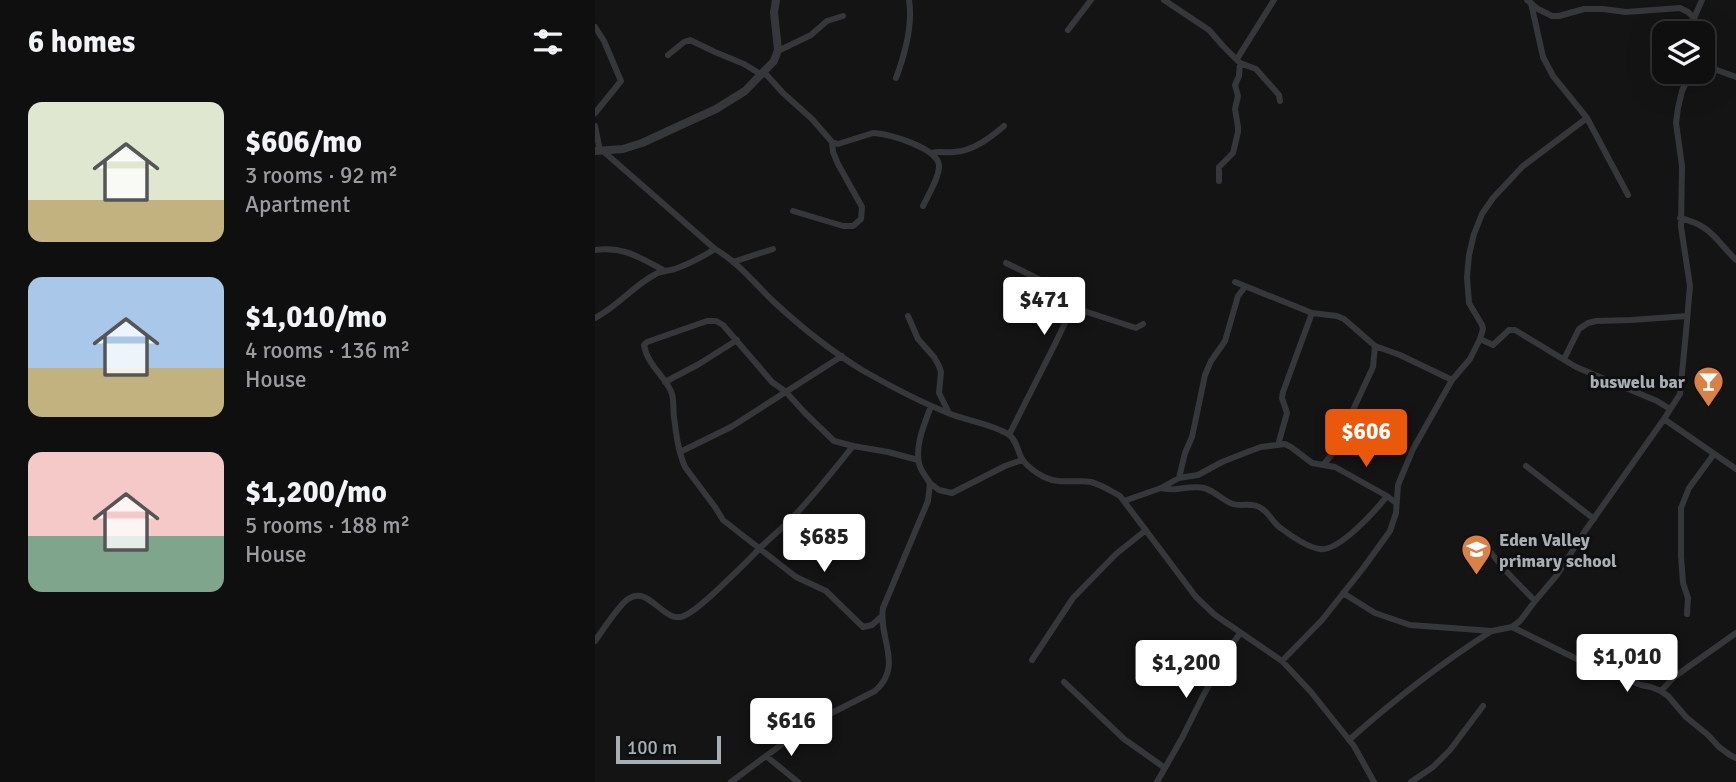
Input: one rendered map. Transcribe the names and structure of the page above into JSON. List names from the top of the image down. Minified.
{"places":{"bar":["buswelu bar"],"school or university":["Eden Valley primary school"]},"scale_bar":"100 m","page":{"heading":"6 homes","list":[{"name":"$606/mo","note":"3 rooms · 92 m² · Apartment"},{"name":"$1,010/mo","note":"4 rooms · 136 m² · House"},{"name":"$1,200/mo","note":"5 rooms · 188 m² · House"}],"price":["$471","$606","$685","$1,010","$1,200","$616"],"scale":"100 m"}}
